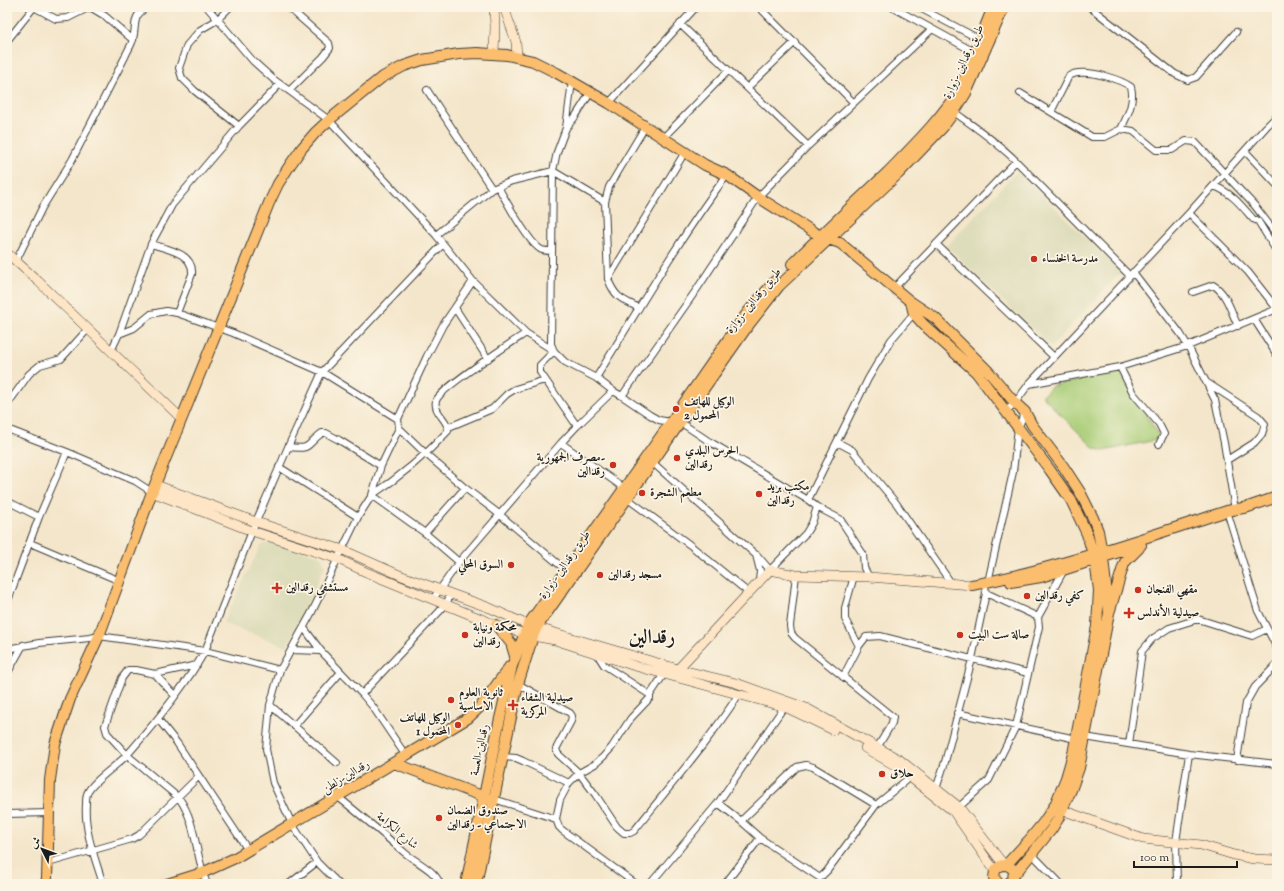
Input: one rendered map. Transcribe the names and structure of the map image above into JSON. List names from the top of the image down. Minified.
{"streets":{"main road":["طريق رقدالين -زوارة","رقدالين-العسة","رقدالين-زلطن"],"street":["شارع الكرامة"]},"crossings":[["طريق رقدالين -زوارة","رقدالين-العسة"],["رقدالين-العسة","رقدالين-زلطن"],["رقدالين-زلطن","شارع الكرامة"]],"districts":["رقدالين"],"places":{"other":["مدرسة الخنساء","الوكيل للهاتف المحمول 2","الحرس البلدي رقدالين","مصرف الجمهورية- رقدالين","مطعم الشجرة","مكتب بريد رقدالين","السوق المحلي","مسجد رقدالين","مقهي الفنجان","كفي رقدالين","محكمة ونيابة رقدالين","صالة ست البيت","ثانوية العلوم الاساسية","الوكيل للهاتف المحمول 1","حلاق","صندوق الضمان الاجتماعي - رقدالين"],"health":["مستشفي رقدالين","صيدلية الأندلس","صيدلية الشفاء المركزية"]},"scale_bar":"100 m","north":"top left"}
